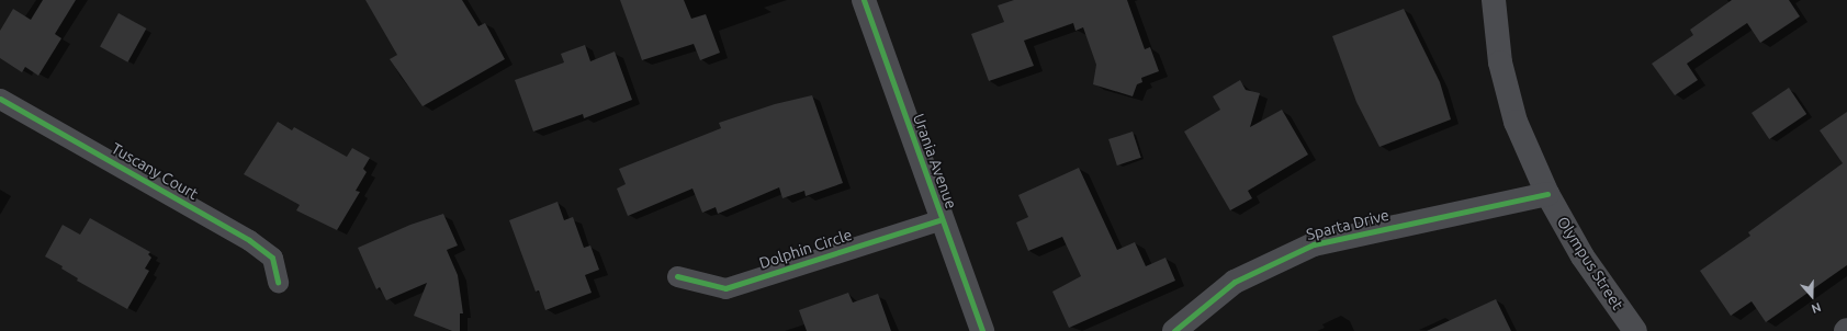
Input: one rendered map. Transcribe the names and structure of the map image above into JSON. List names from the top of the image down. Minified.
{"streets":{"street":["Urania Avenue","Tuscany Court","Sparta Drive","Dolphin Circle","Olympus Street"]},"crossings":[["Urania Avenue","Dolphin Circle"],["Sparta Drive","Olympus Street"]],"north":"bottom"}
